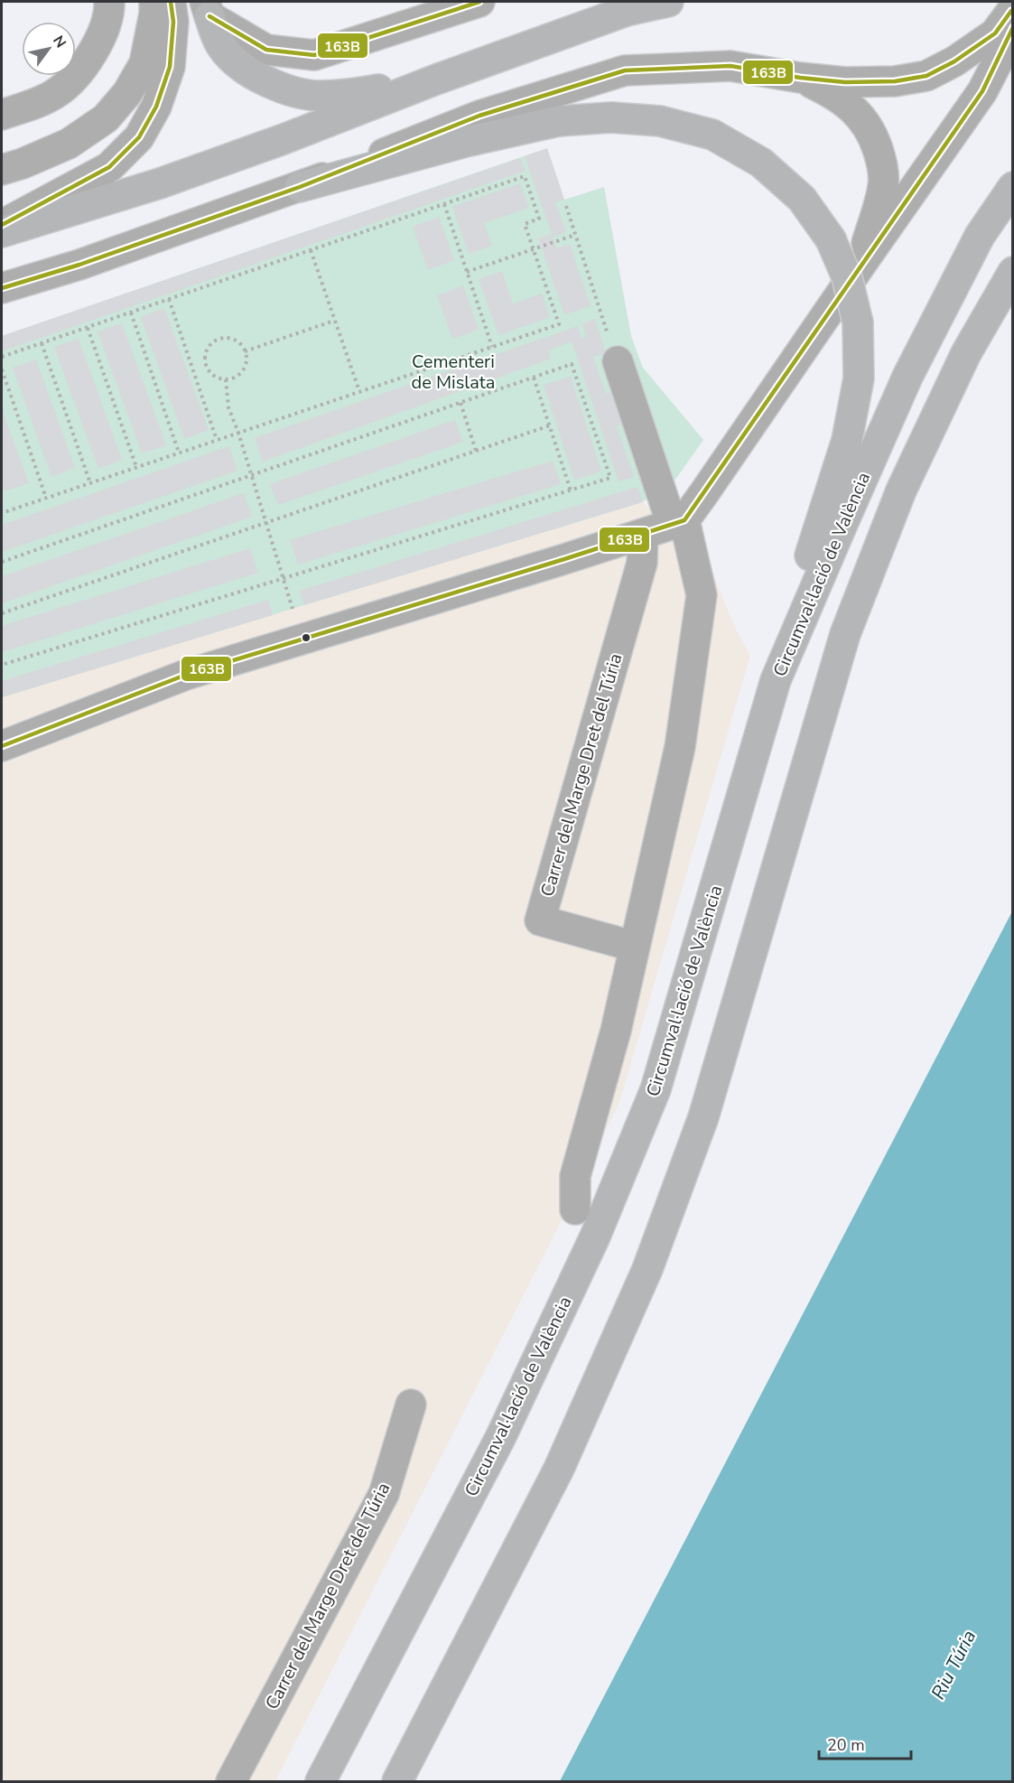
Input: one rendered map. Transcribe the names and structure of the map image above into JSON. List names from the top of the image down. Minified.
{"streets":{"highway":["Circumval·lació de València"],"street":["Carrer del Marge Dret del Túria"]},"water":["Riu Túria"],"parks":["Cementeri de Mislata"],"lines":["transit line 163B"],"scale_bar":"20 m","north":"top right"}
